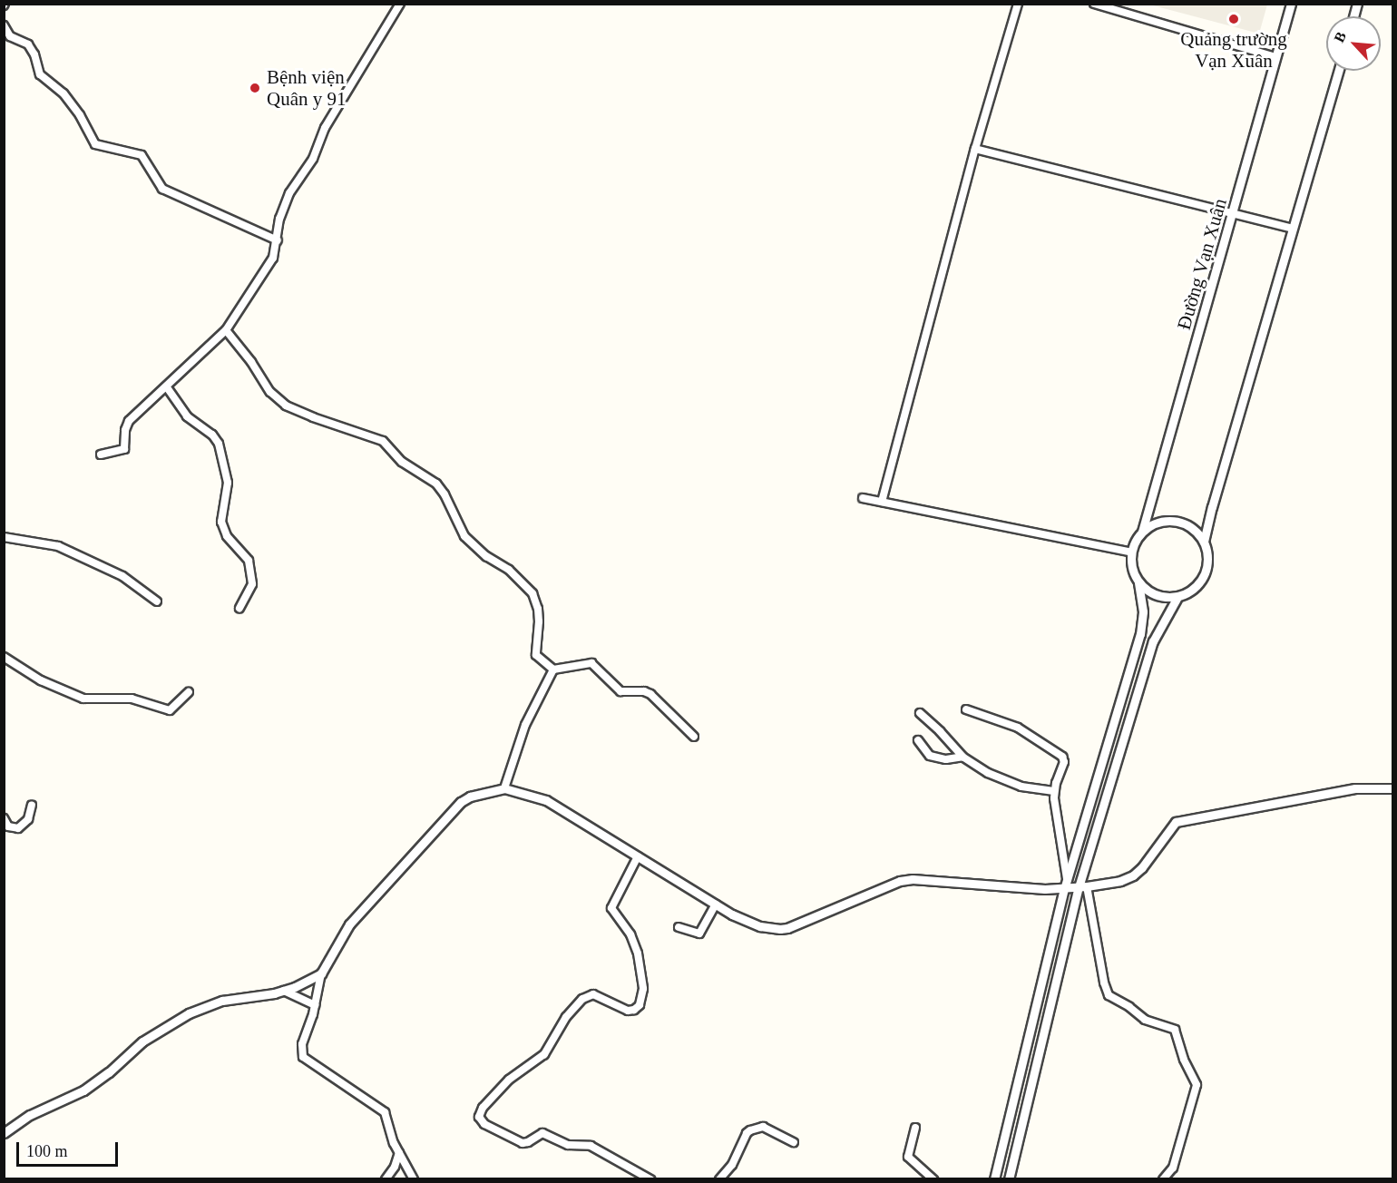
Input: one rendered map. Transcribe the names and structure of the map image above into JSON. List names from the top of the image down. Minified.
{"streets":{"street":["Đường Vạn Xuân"]},"places":["Quảng trường Vạn Xuân","Bệnh viện Quân y 91"],"scale_bar":"100 m","north":"top left"}
